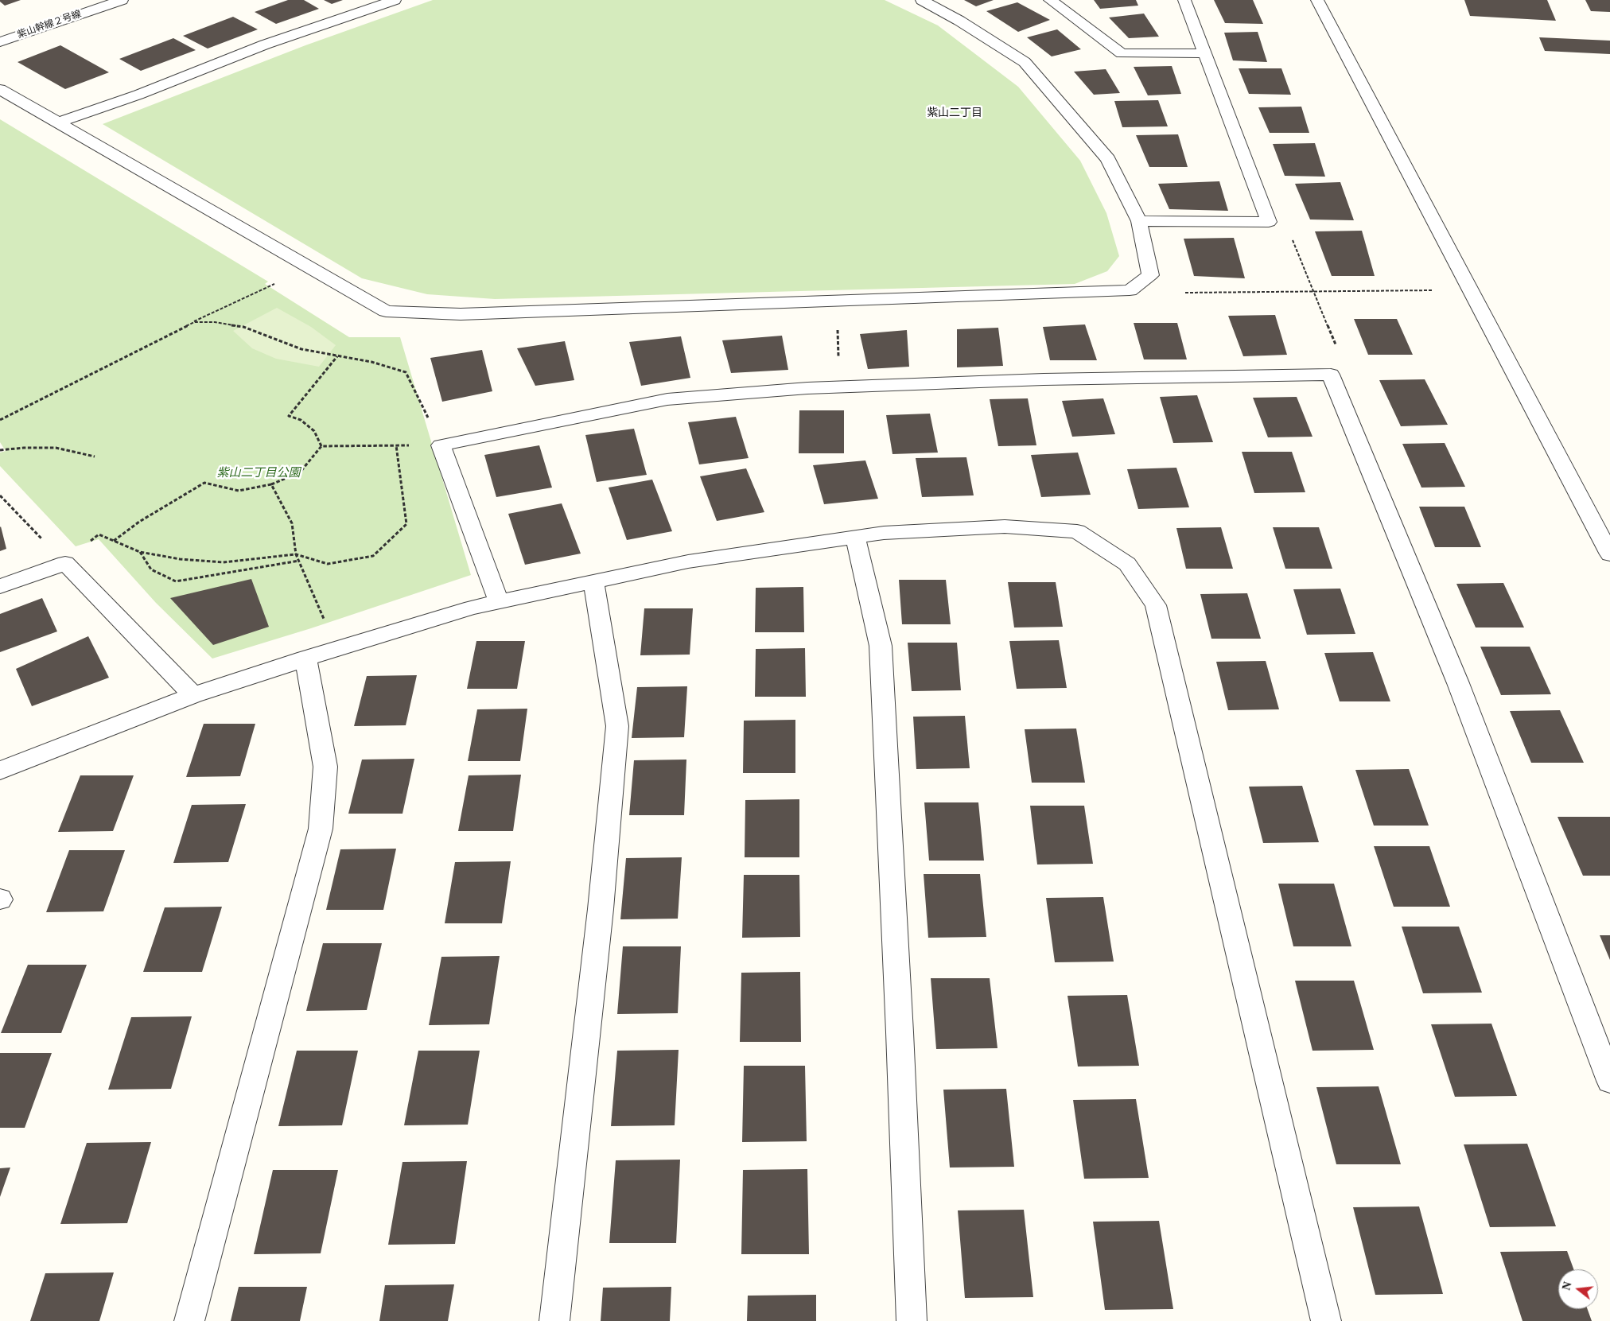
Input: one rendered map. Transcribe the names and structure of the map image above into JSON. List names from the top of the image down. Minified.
{"streets":{"street":["紫山幹線２号線"]},"districts":["紫山二丁目"],"parks":["紫山二丁目公園"],"north":"left"}
